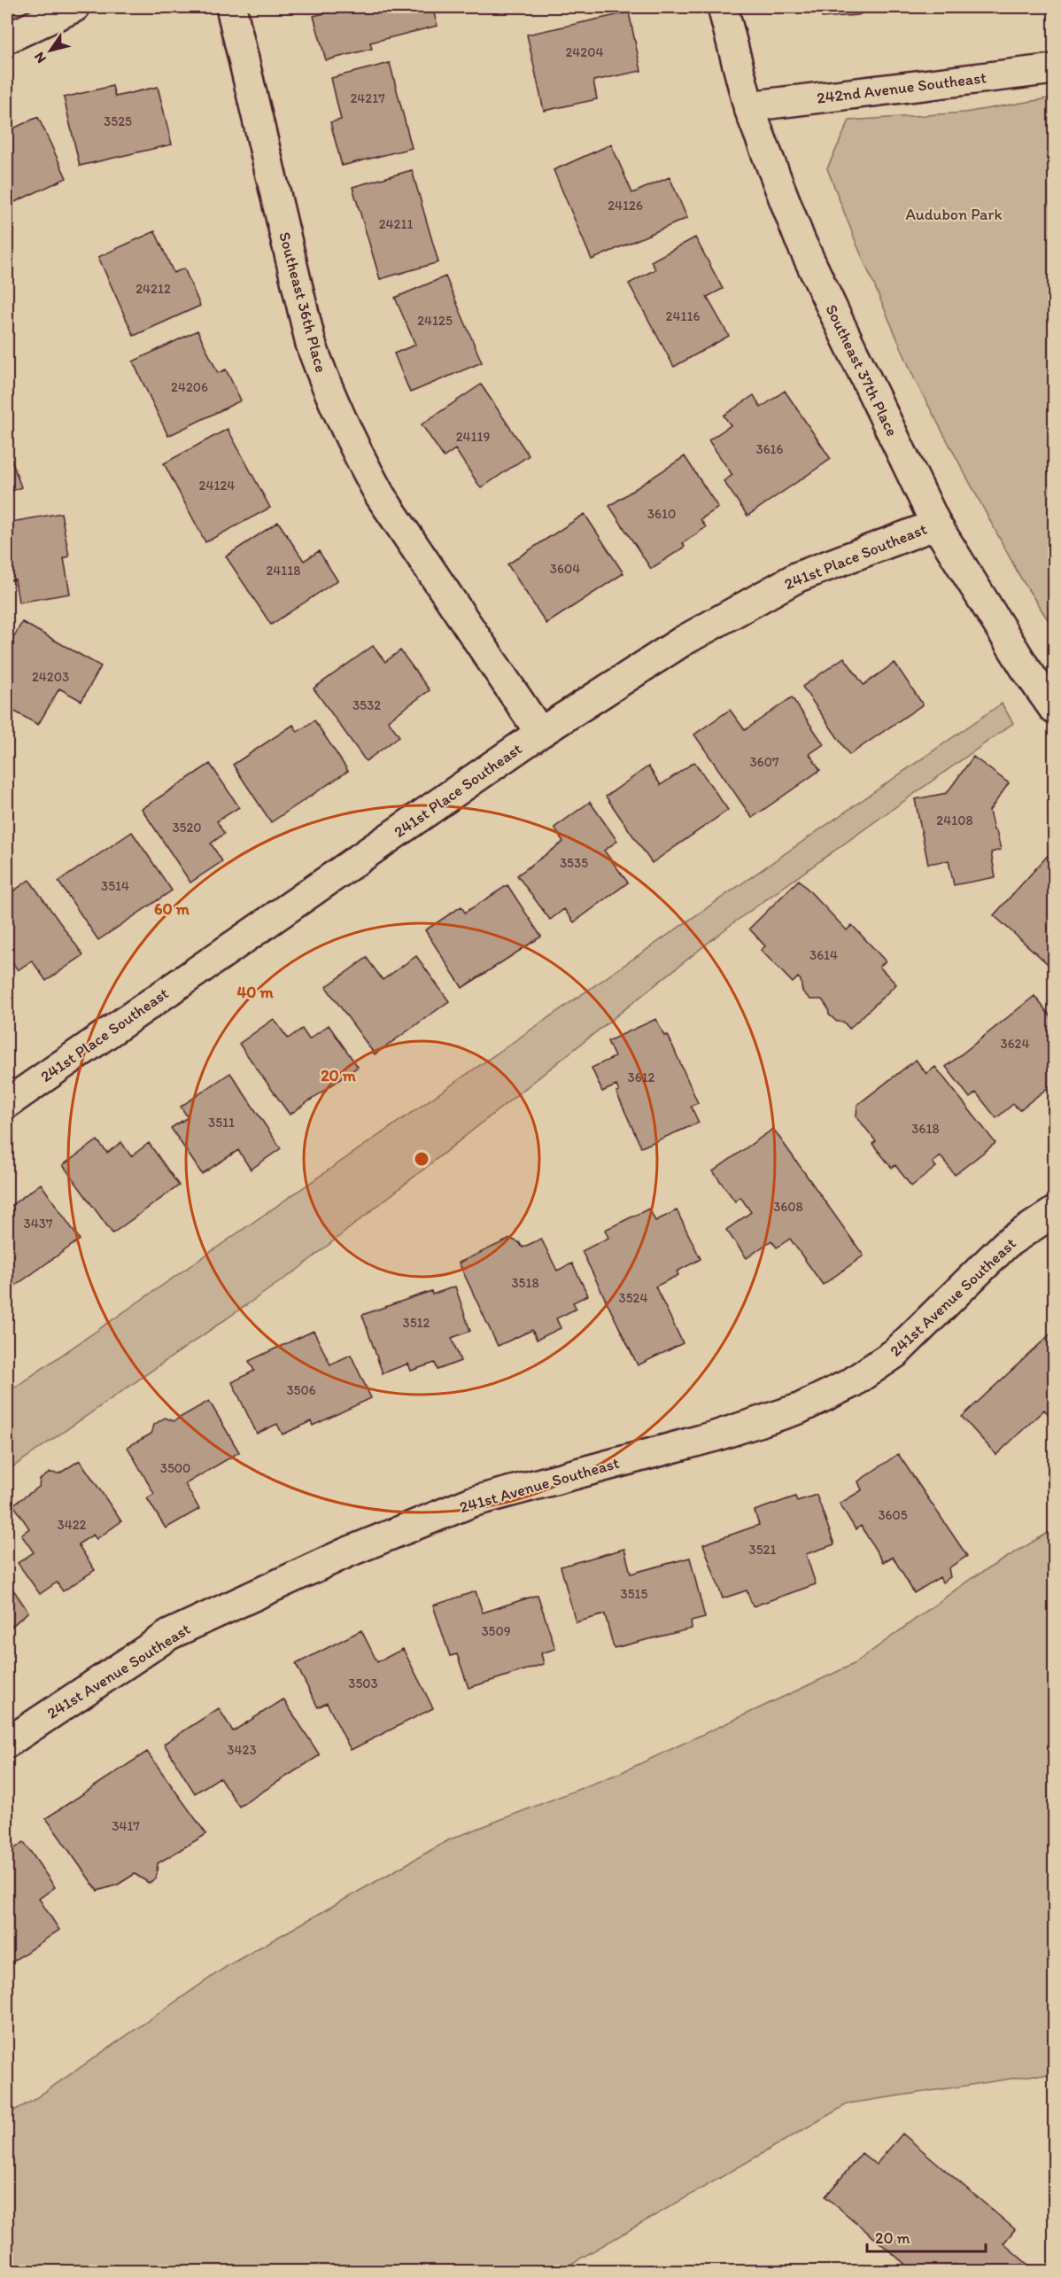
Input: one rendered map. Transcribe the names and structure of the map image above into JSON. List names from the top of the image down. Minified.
{"streets":{"street":["242nd Avenue Southeast","Southeast 36th Place","Southeast 37th Place","241st Place Southeast","241st Avenue Southeast"]},"crossings":[["242nd Avenue Southeast","Southeast 37th Place"],["Southeast 36th Place","241st Place Southeast"],["Southeast 37th Place","241st Place Southeast"]],"parks":["Audubon Park"],"house_numbers":["24204","24217","3525","24126","24211","24212","24116","24125","24206","24119","3616","24124","3610","3604","24118","24203","3532","3607","24108","3520","3535","3514","3614","3624","3612","3511","3618","3608","3437","3518","3524","3512","3506","3500","3605","3422","3521","3515","3509","3503","3423","3417"],"scale_bar":"20 m","north":"bottom left","rings":["60 m","40 m","20 m"]}
